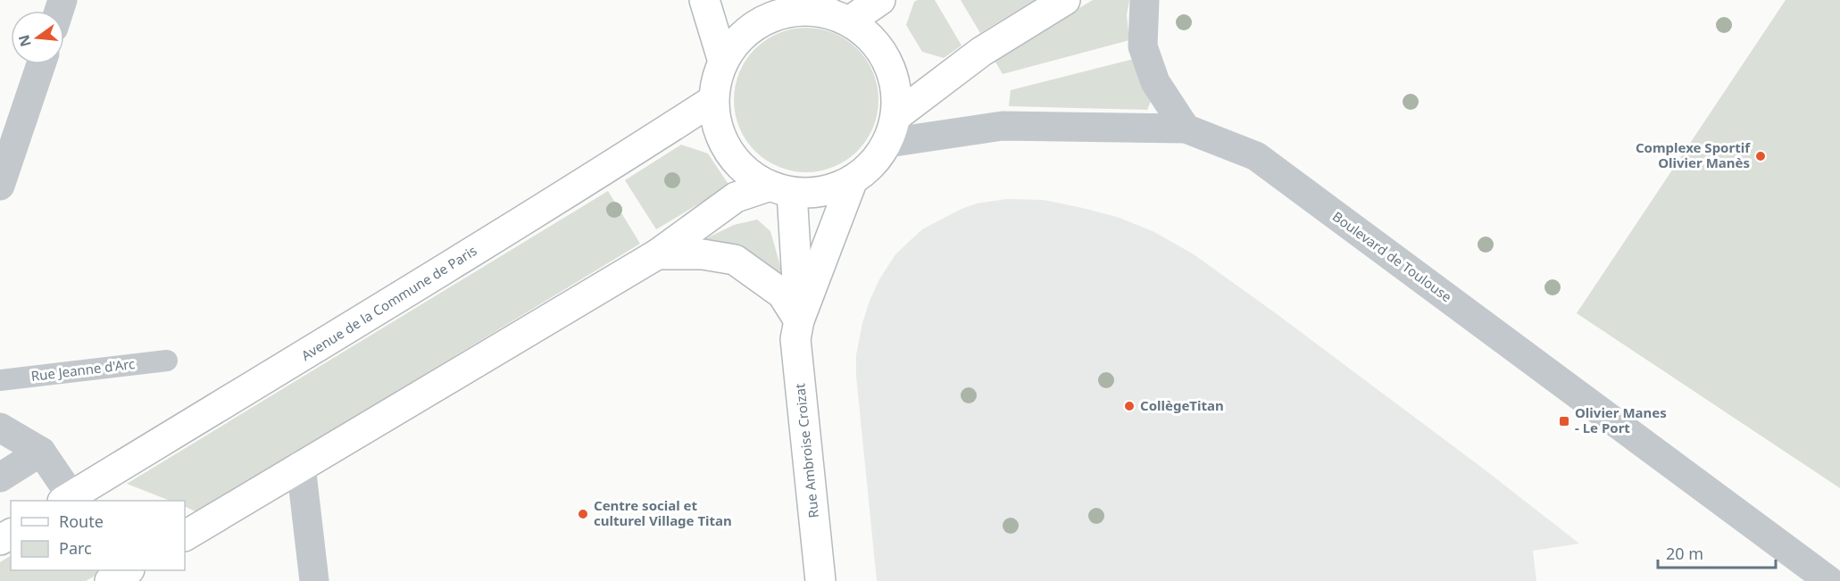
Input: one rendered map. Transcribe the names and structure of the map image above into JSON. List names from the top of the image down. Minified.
{"streets":{"main road":["Avenue de la Commune de Paris","Rue Ambroise Croizat"],"street":["Boulevard de Toulouse"],"lane":["Rue Jeanne d'Arc"]},"crossings":[["Boulevard de Toulouse","Avenue de la Commune de Paris"],["Boulevard de Toulouse","Rue Ambroise Croizat"],["Avenue de la Commune de Paris","Rue Ambroise Croizat"]],"places":{"other":["Complexe Sportif Olivier Manès","CollègeTitan","Centre social et culturel Village Titan"],"transit":["Olivier Manes - Le Port"]},"legend":["Route","Parc"],"scale_bar":"20 m","north":"left"}
